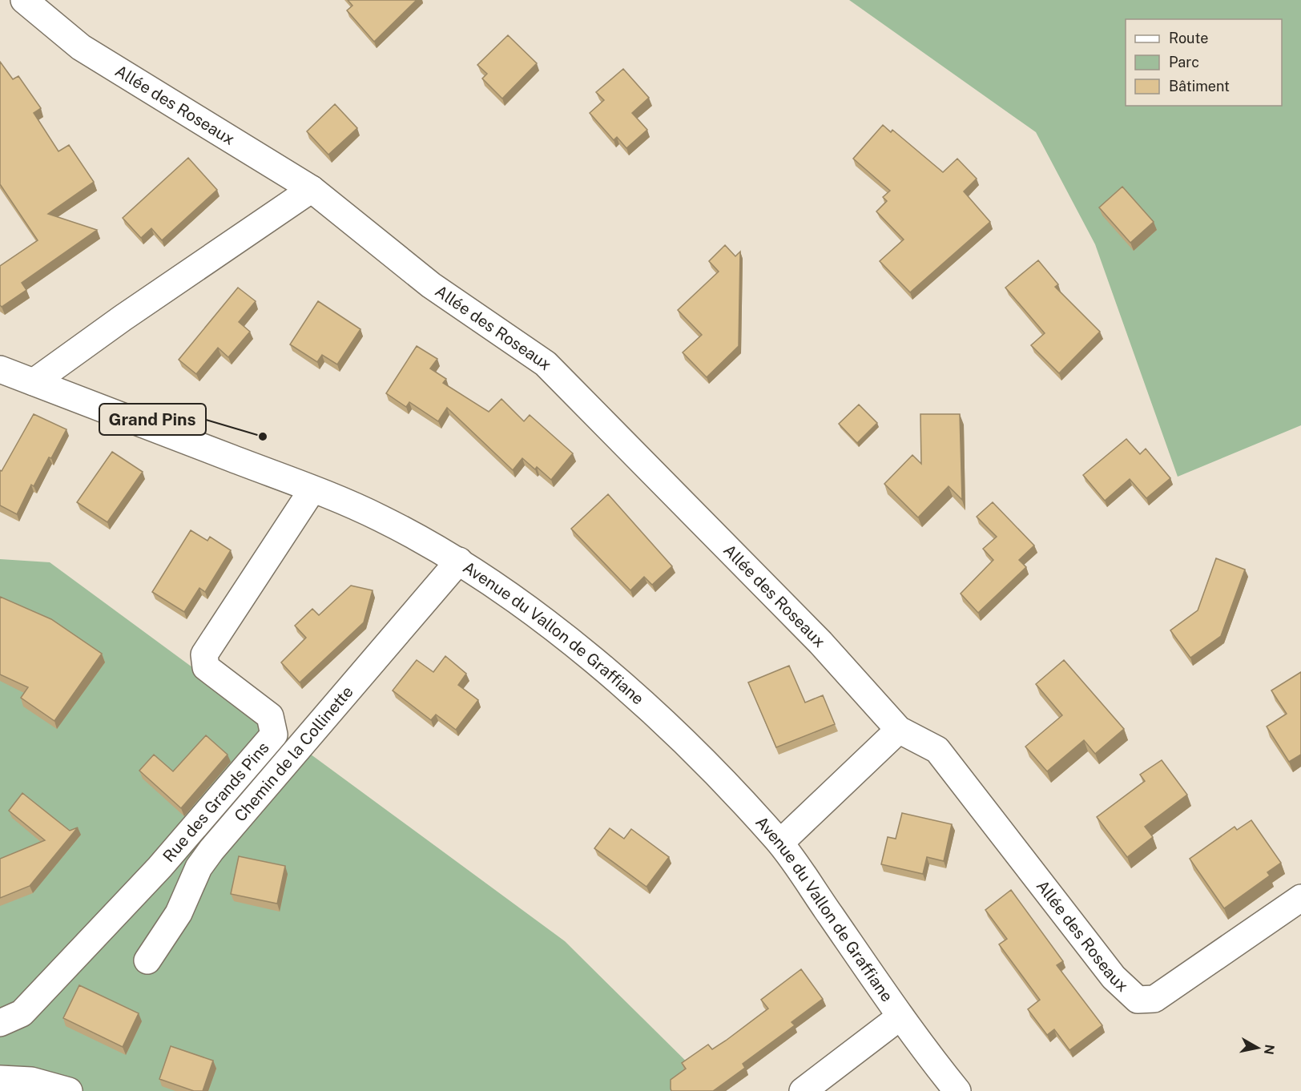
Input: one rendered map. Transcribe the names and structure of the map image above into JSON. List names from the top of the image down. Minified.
{"streets":{"street":["Allée des Roseaux","Avenue du Vallon de Graffiane","Chemin de la Collinette","Rue des Grands Pins"]},"crossings":[["Avenue du Vallon de Graffiane","Chemin de la Collinette"],["Avenue du Vallon de Graffiane","Rue des Grands Pins"]],"places":["Grand Pins"],"legend":["Route","Parc","Bâtiment"],"north":"right"}
